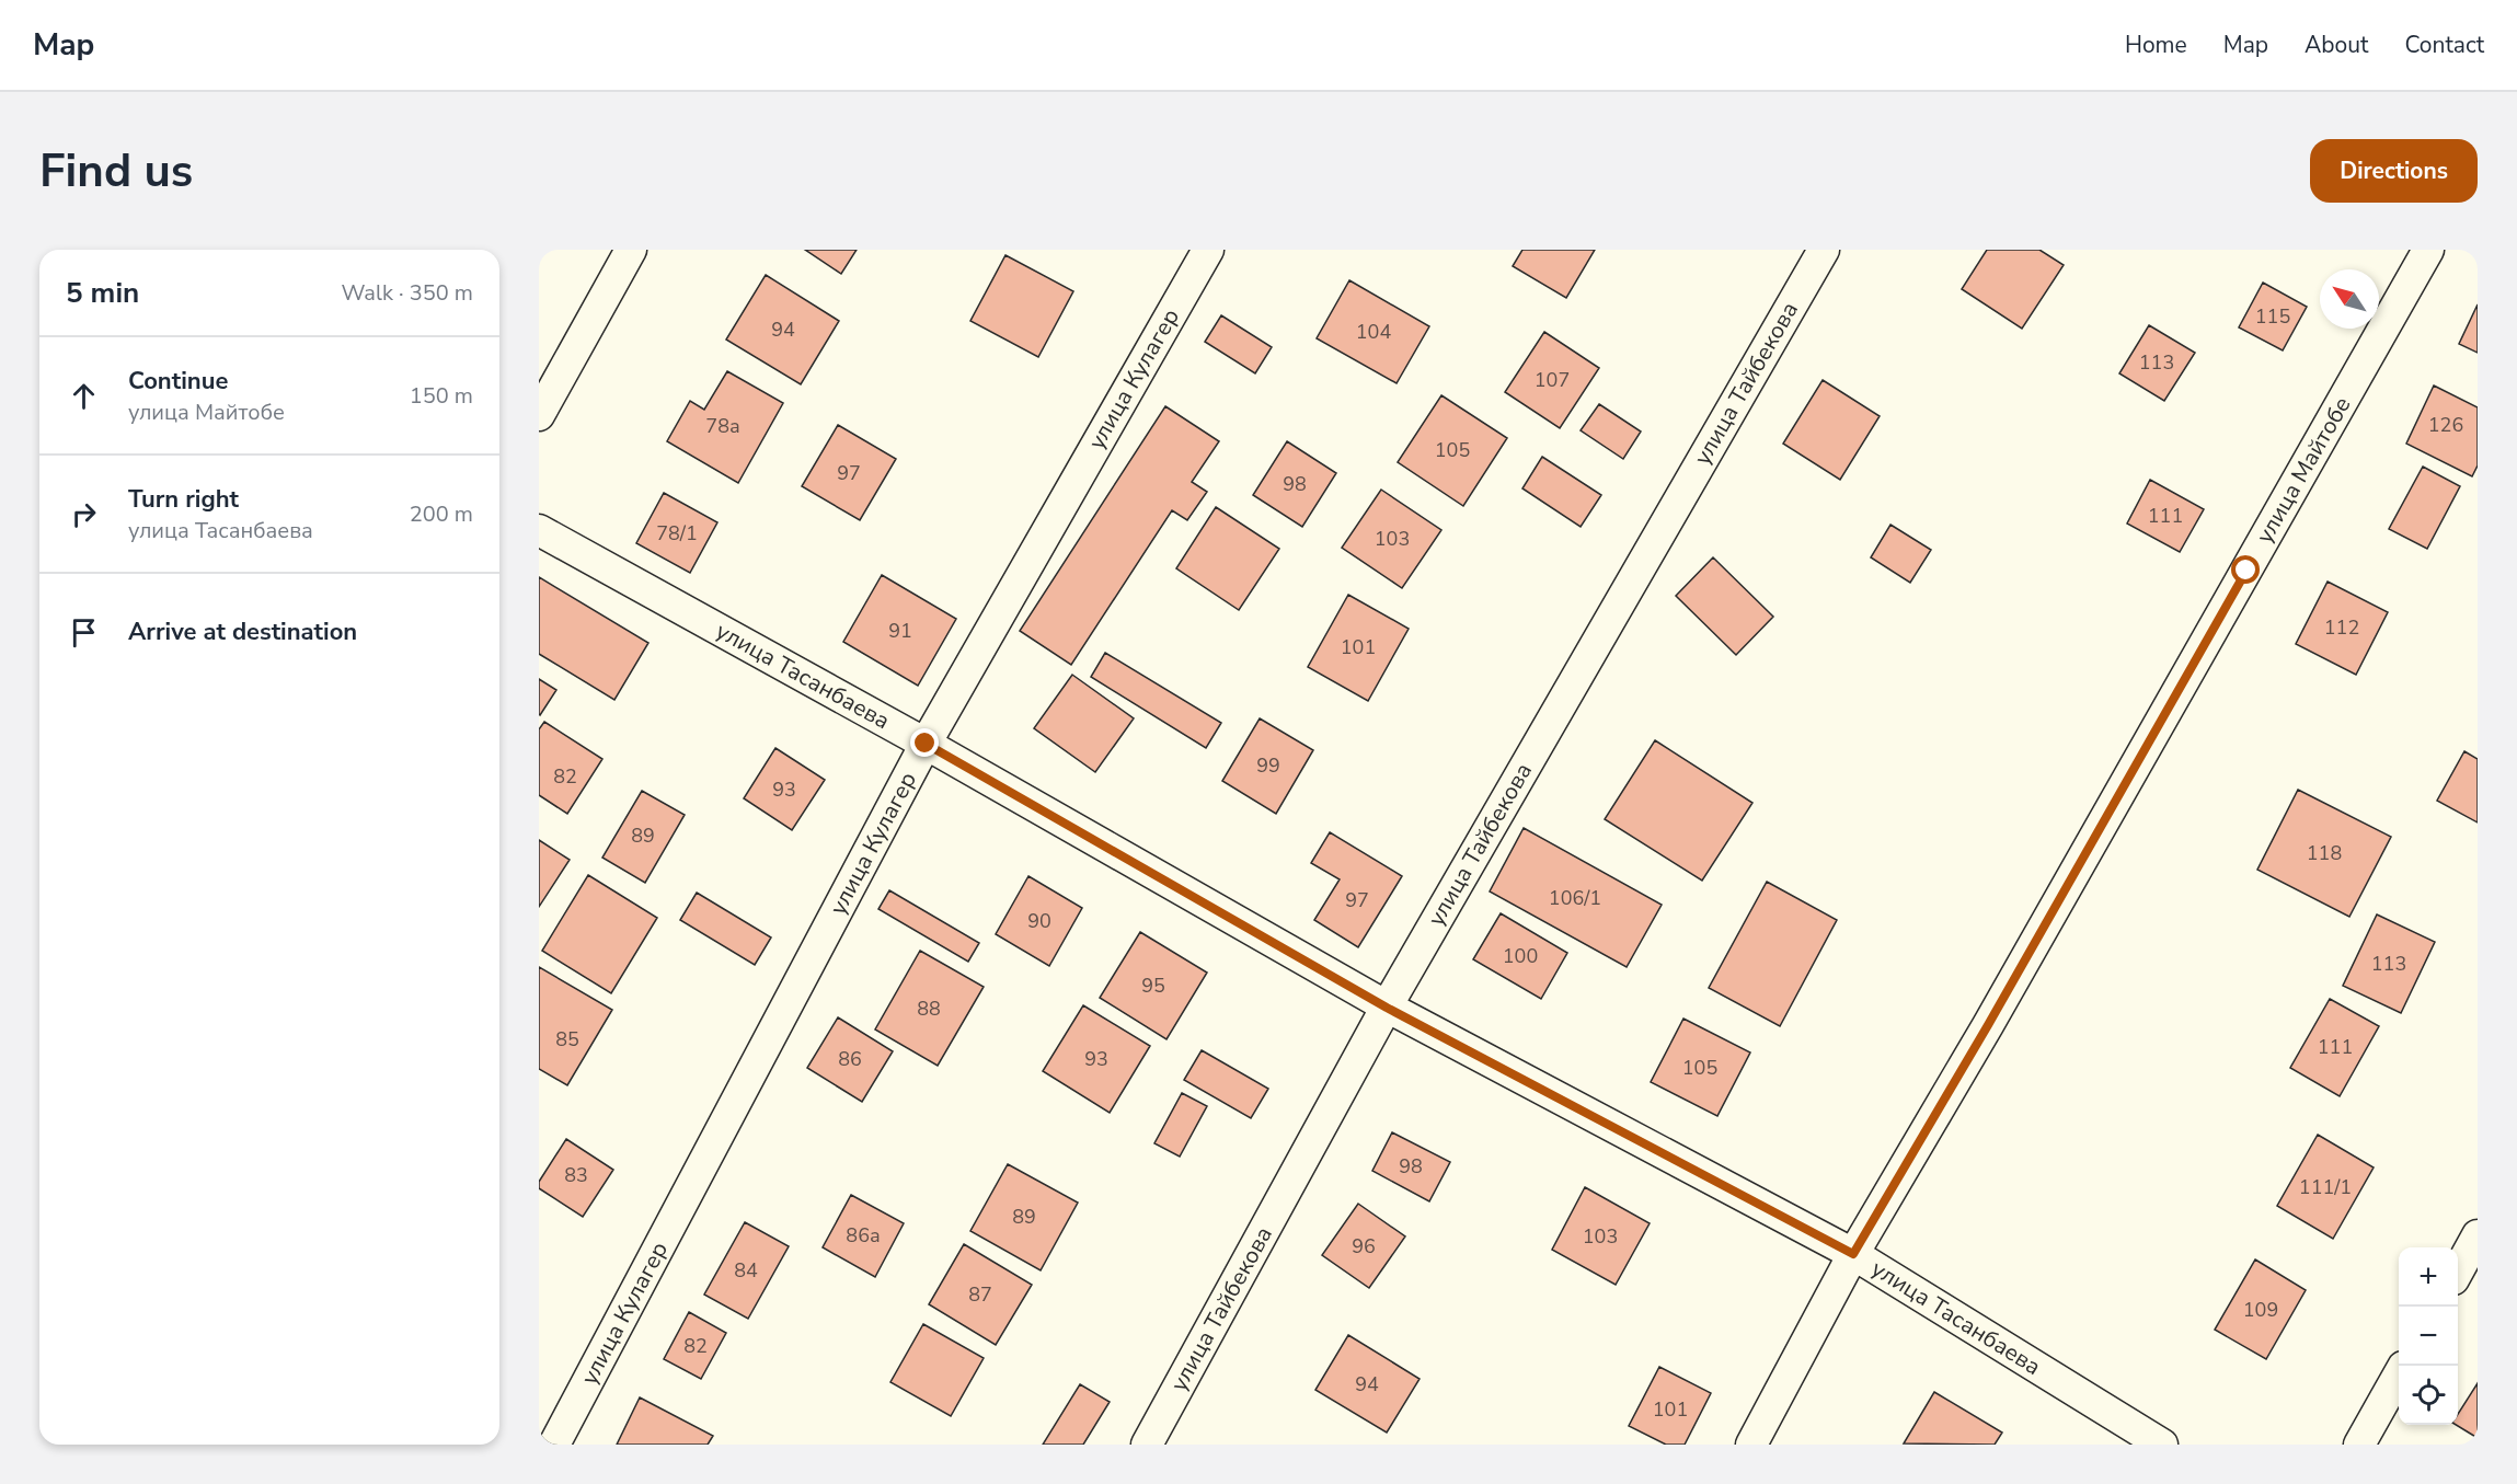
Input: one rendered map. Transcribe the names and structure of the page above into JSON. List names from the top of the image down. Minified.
{"streets":{"street":["улица Кулагер","улица Тайбекова","улица Майтобе","улица Тасанбаева"]},"crossings":[["улица Кулагер","улица Тасанбаева"],["улица Тайбекова","улица Тасанбаева"],["улица Майтобе","улица Тасанбаева"]],"house_numbers":["115","94","104","113","107","126","78а","105","97","98","111","78/1","103","112","91","101","99","82","93","89","118","106/1","97","90","100","113","95","88","85","111","86","93","105","98","83","111/1","89","86а","103","96","84","87","109","82","94","101"],"north":"top left","page":{"header":"Map","nav":["Home","Map","About","Contact"],"buttons":"Directions","title":"Find us","heading":["5 min","Walk · 350 m"],"list":[["Continue","улица Майтобе","150 m"],["Turn right","улица Тасанбаева","200 m"],"Arrive at destination"],"map_buttons":["+","−"]}}
